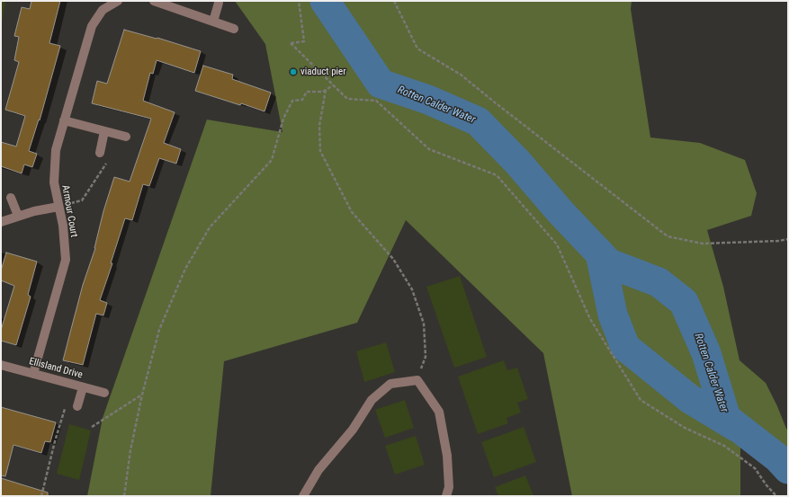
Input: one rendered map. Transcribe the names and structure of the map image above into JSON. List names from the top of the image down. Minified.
{"streets":{"street":["Armour Court","Ellisland Drive"]},"crossings":[["Armour Court","Ellisland Drive"]],"water":["Rotten Calder Water"],"places":["viaduct pier"]}
